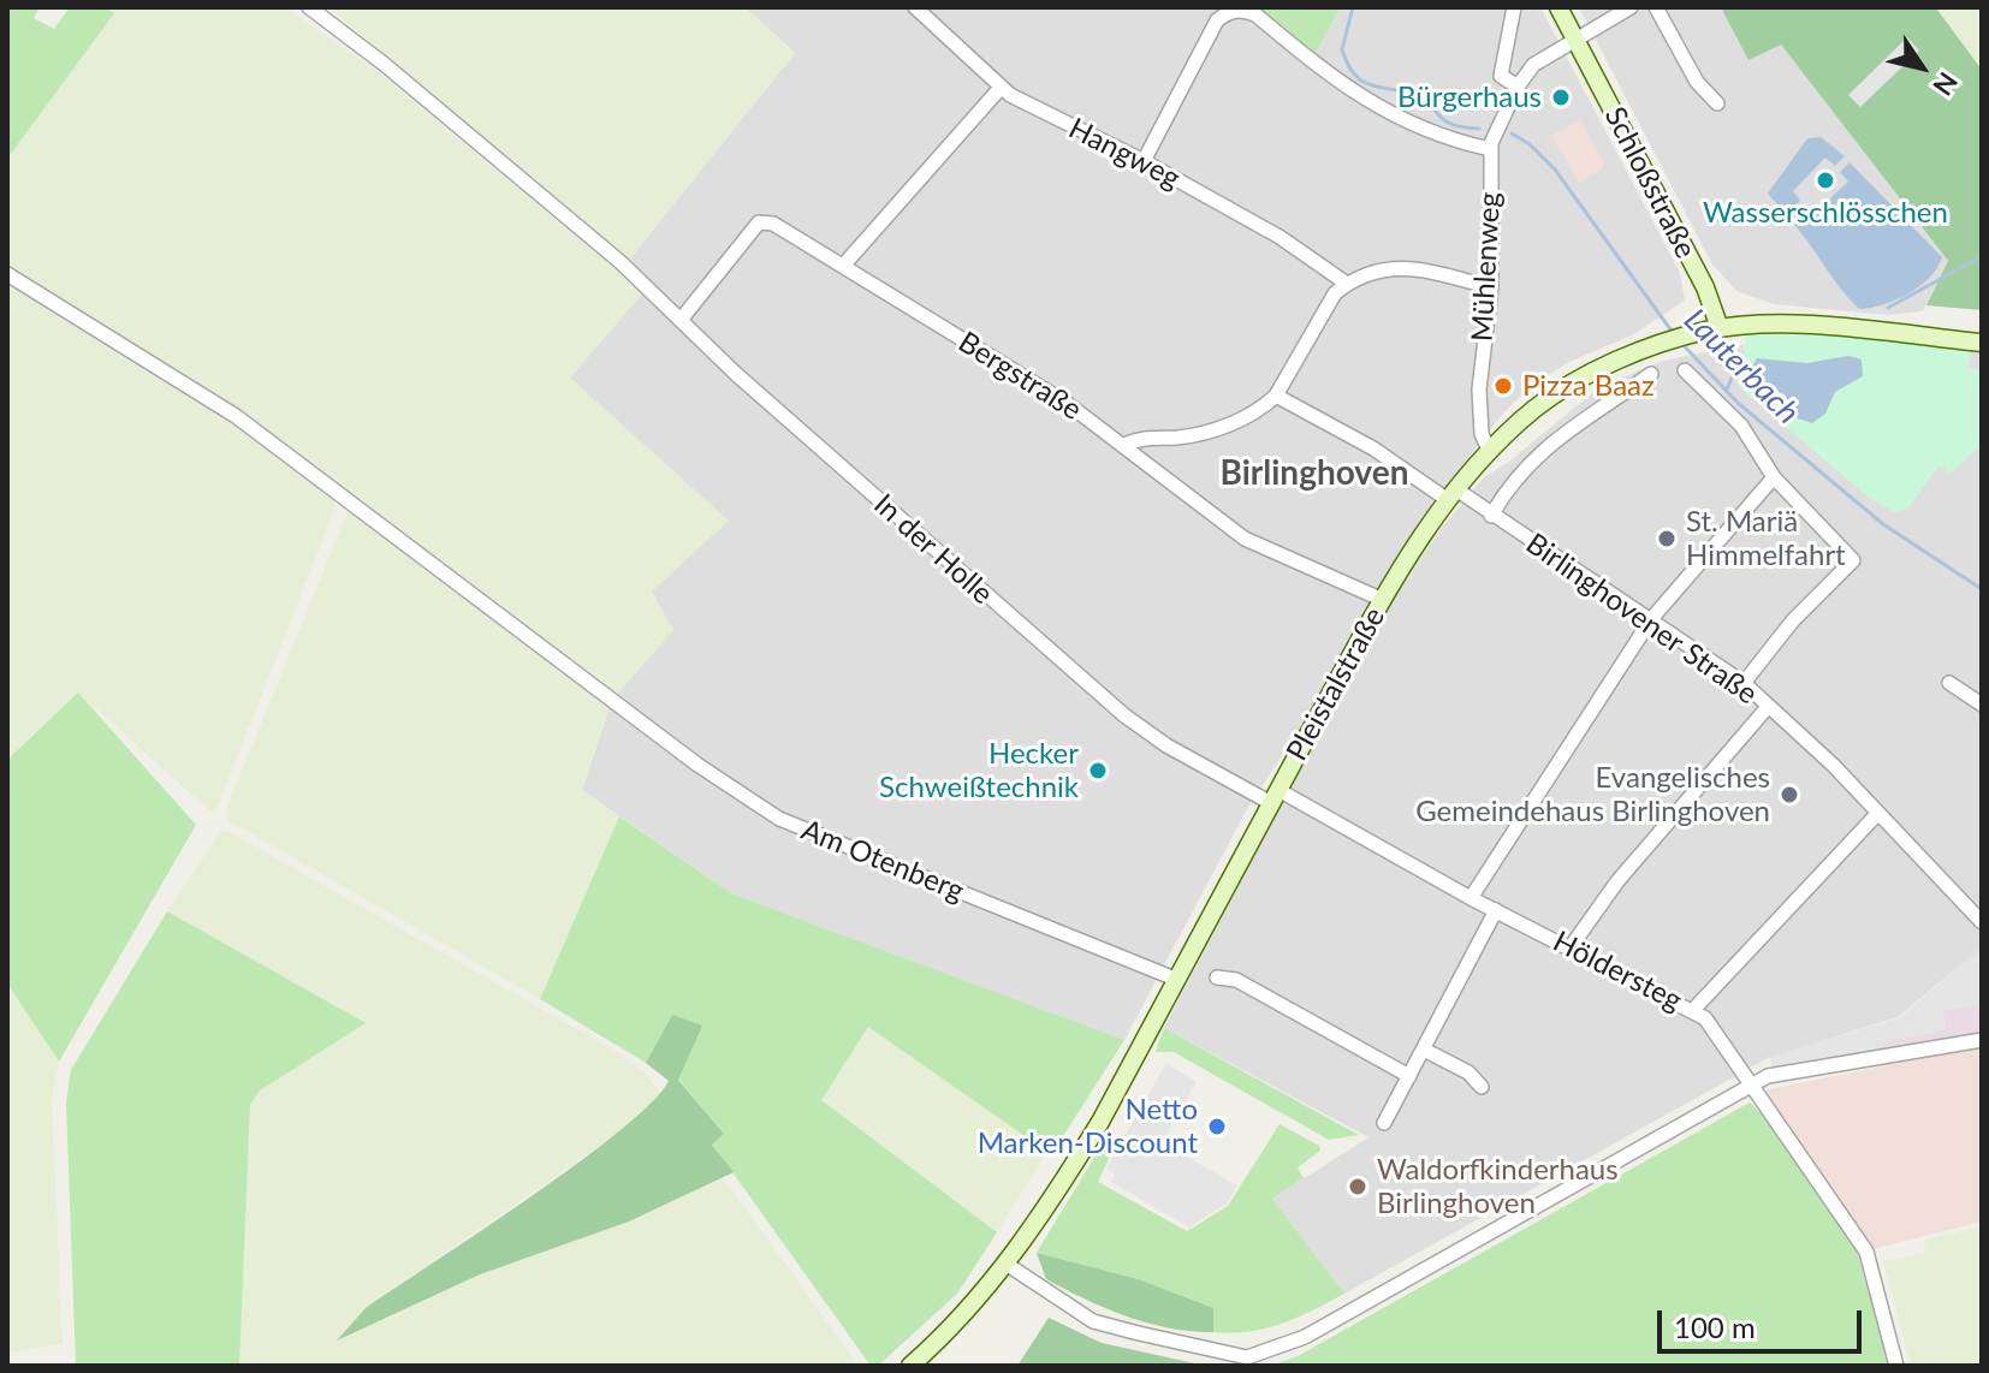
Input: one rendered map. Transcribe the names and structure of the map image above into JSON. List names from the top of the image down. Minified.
{"streets":{"main road":["Schloßstraße","Pleistalstraße"],"street":["Hangweg","Mühlenweg","Bergstraße","In der Holle","Birlinghovener Straße","Am Otenberg","Höldersteg"]},"crossings":[["Schloßstraße","Mühlenweg"],["Schloßstraße","Pleistalstraße"],["Mühlenweg","Pleistalstraße"],["Bergstraße","In der Holle"],["Bergstraße","Pleistalstraße"],["In der Holle","Pleistalstraße"],["In der Holle","Höldersteg"],["Birlinghovener Straße","Pleistalstraße"],["Pleistalstraße","Am Otenberg"],["Pleistalstraße","Höldersteg"]],"districts":["Birlinghoven"],"water":["Lauterbach"],"places":["Bürgerhaus","Wasserschlösschen","Pizza Baaz","St. Mariä Himmelfahrt","Hecker Schweißtechnik","Evangelisches Gemeindehaus Birlinghoven","Netto Marken-Discount","Waldorfkinderhaus Birlinghoven"],"scale_bar":"100 m","north":"bottom right"}
